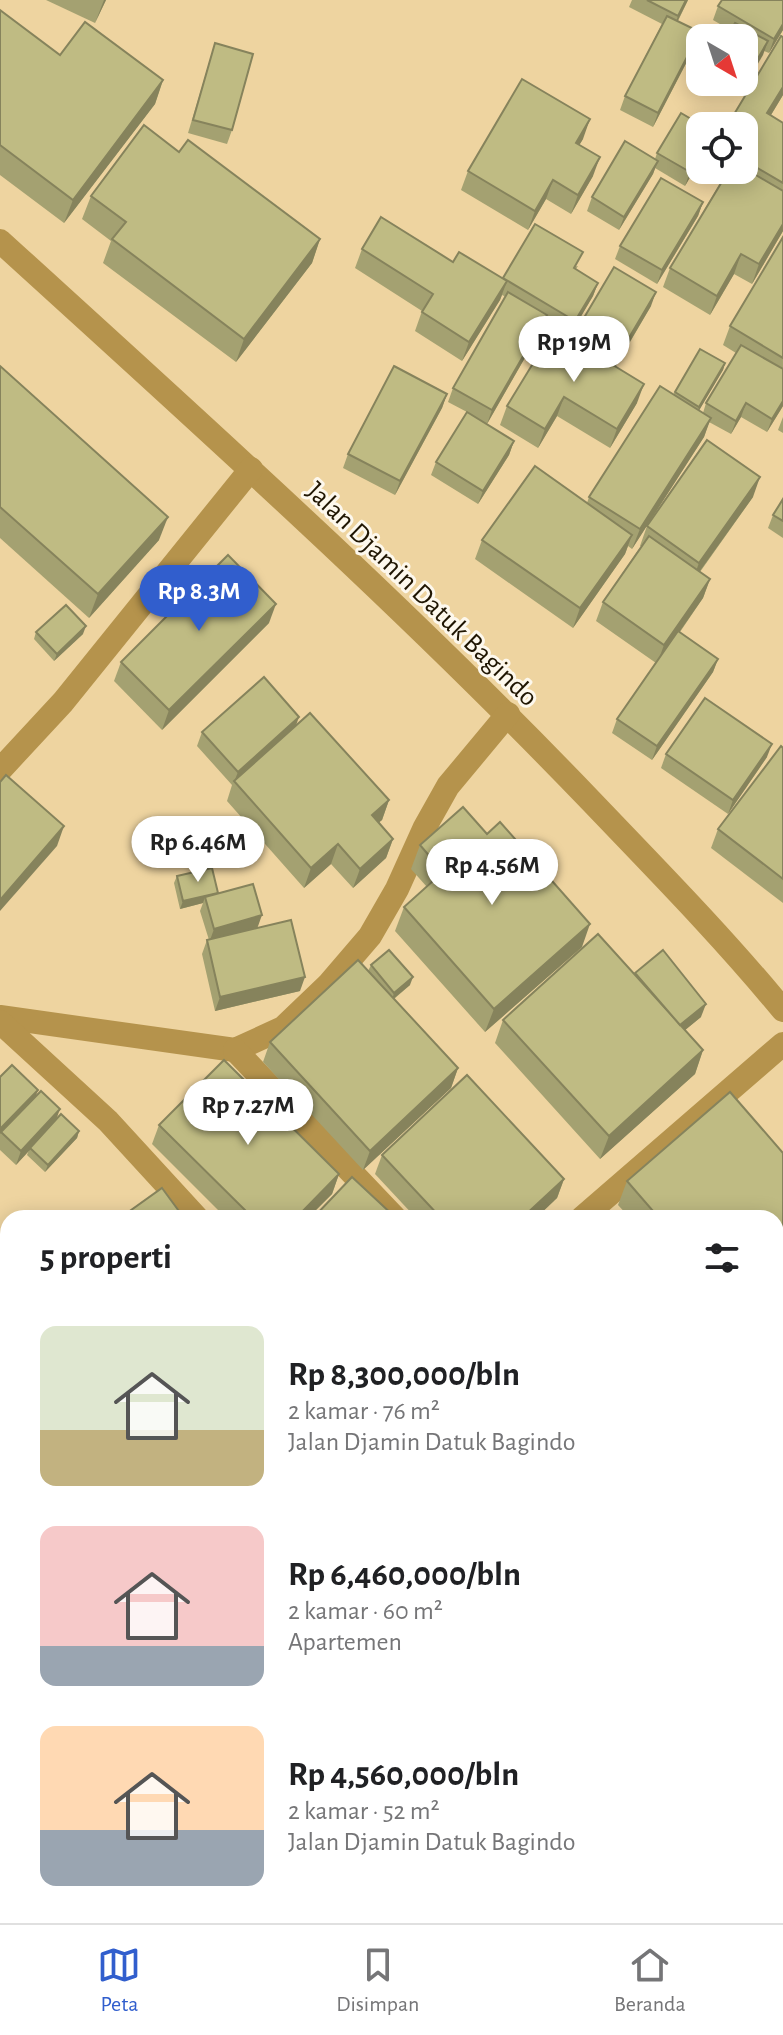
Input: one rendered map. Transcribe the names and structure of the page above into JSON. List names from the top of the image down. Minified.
{"streets":{"street":["Jalan Djamin Datuk Bagindo"]},"north":"bottom right","page":{"price":["Rp 19M","Rp 8.3M","Rp 6.46M","Rp 4.56M","Rp 7.27M"],"heading":"5 properti","list":[{"name":"Rp 8,300,000/bln","note":"2 kamar · 76 m² · Jalan Djamin Datuk Bagindo"},{"name":"Rp 6,460,000/bln","note":"2 kamar · 60 m² · Apartemen"},{"name":"Rp 4,560,000/bln","note":"2 kamar · 52 m² · Jalan Djamin Datuk Bagindo"}],"tabs":["Peta","Disimpan","Beranda"]}}
